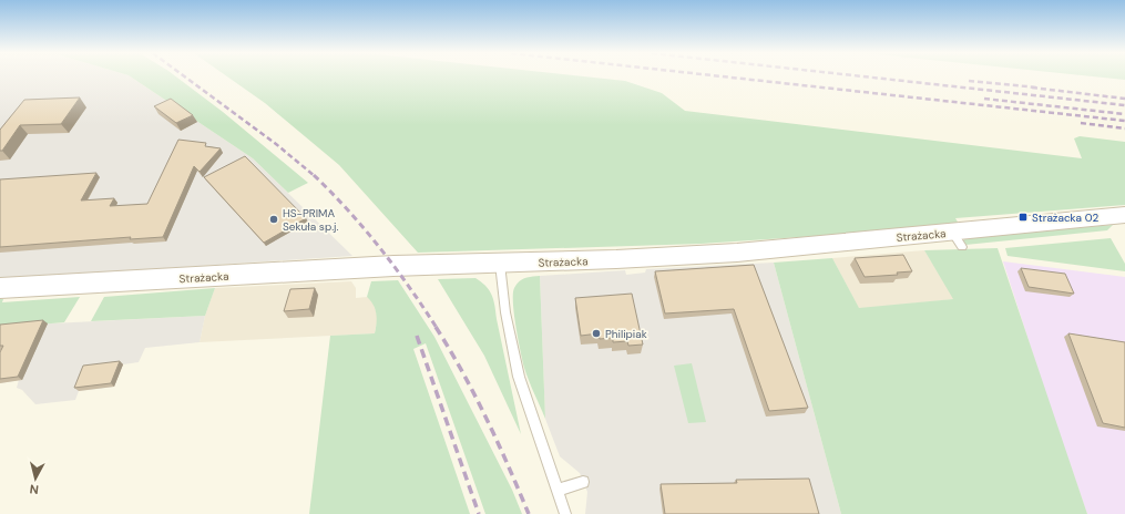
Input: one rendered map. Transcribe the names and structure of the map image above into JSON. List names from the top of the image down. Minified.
{"streets":{"main road":["Strażacka"]},"places":{"transit":["Strażacka 02"],"other":["HS-PRIMA Sekuła sp.j.","Philipiak"]},"north":"bottom"}
